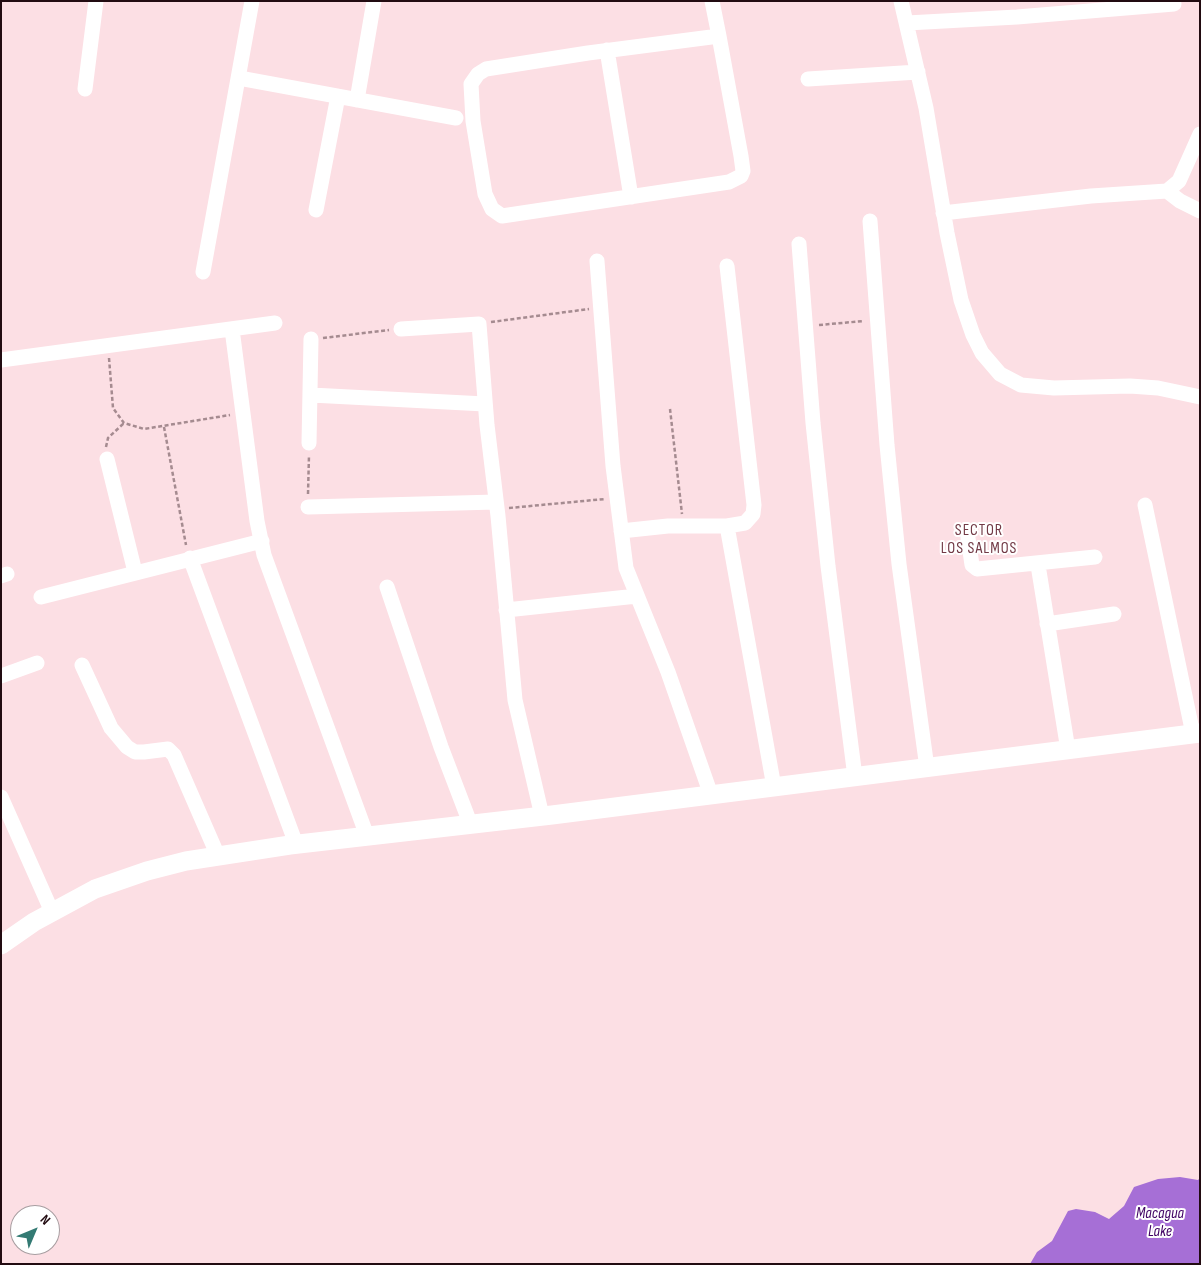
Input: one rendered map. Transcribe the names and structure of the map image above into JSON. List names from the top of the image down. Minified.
{"districts":["SECTOR LOS SALMOS"],"water":["Macagua Lake"],"north":"top right"}
